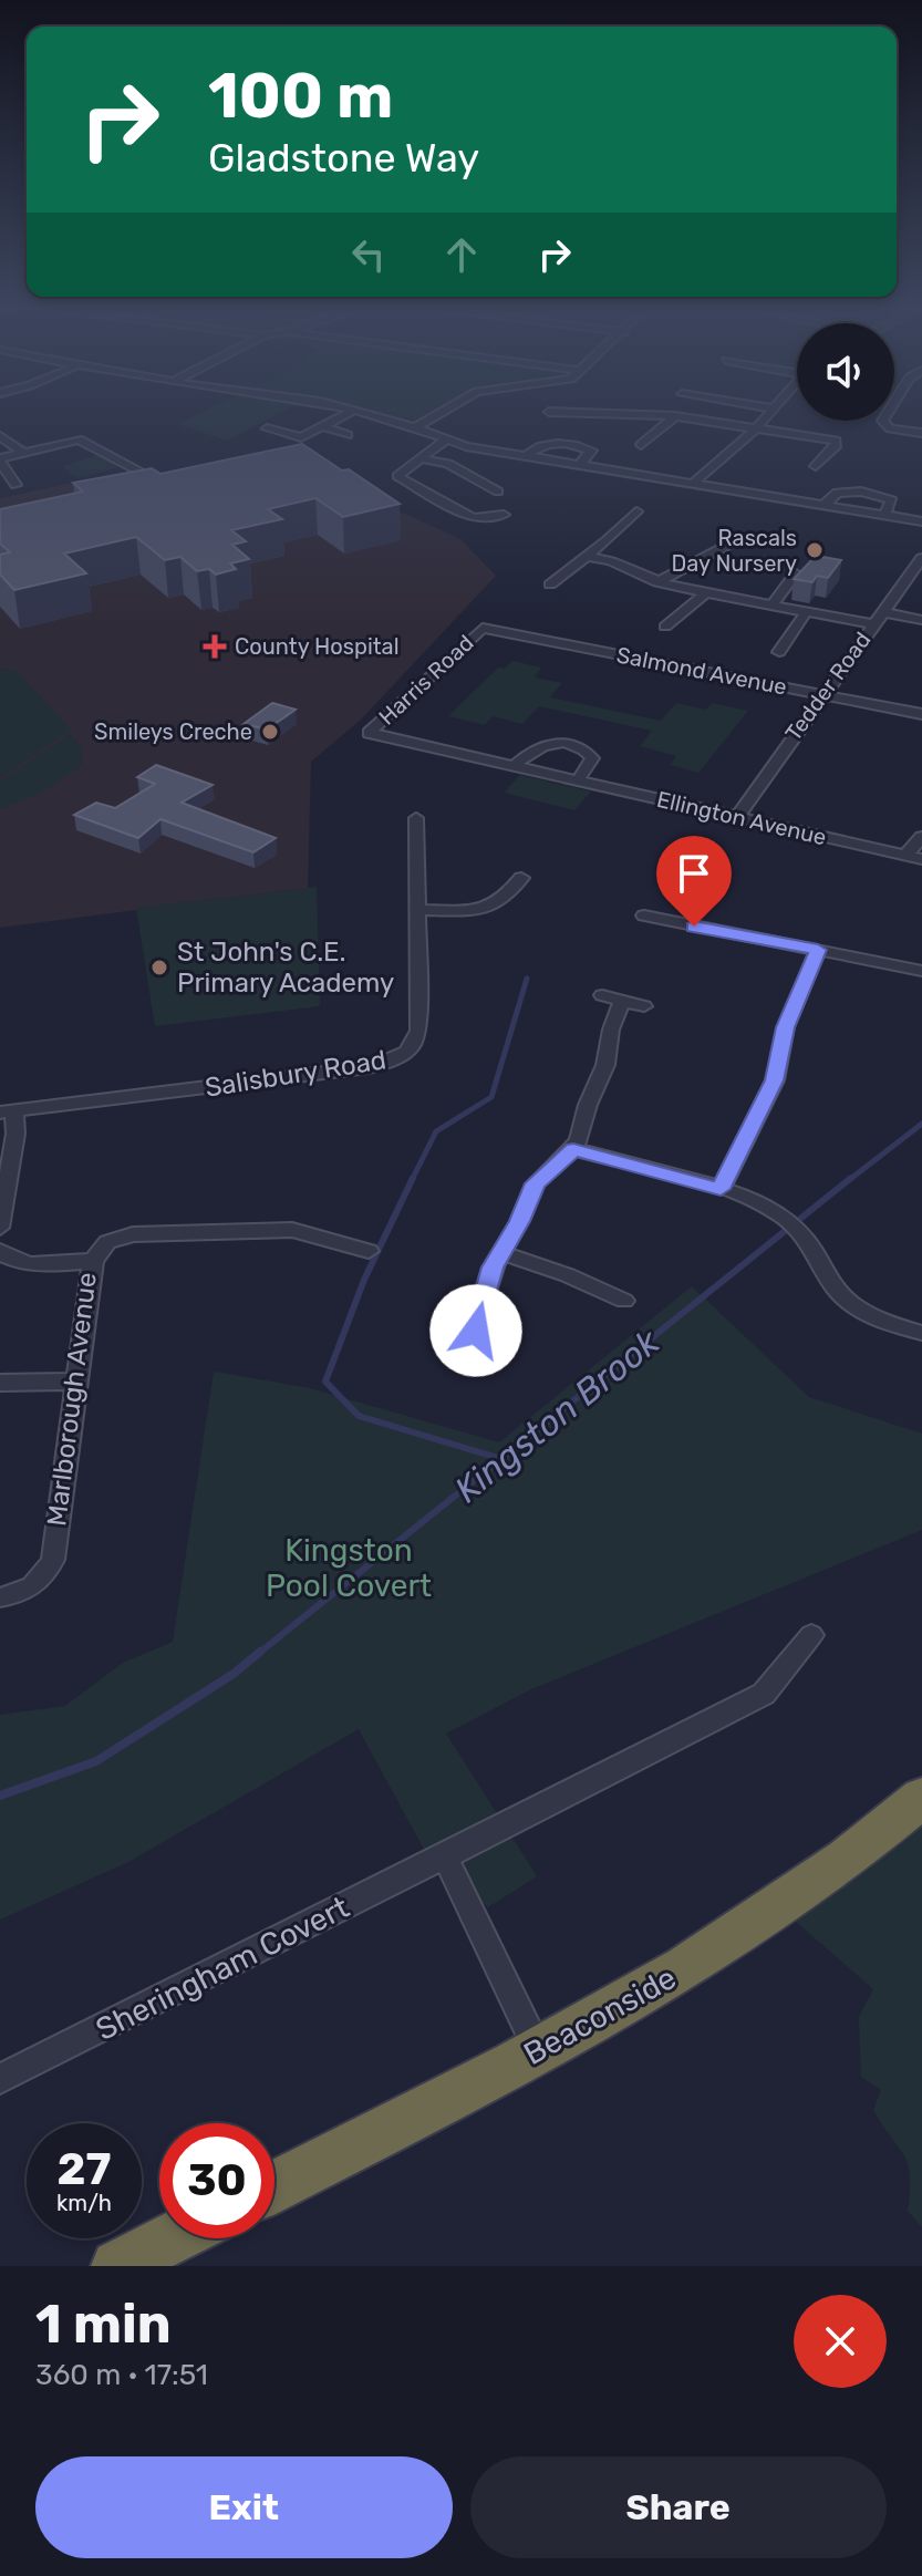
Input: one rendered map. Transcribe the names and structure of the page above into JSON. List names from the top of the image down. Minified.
{"streets":{"highway":["Beaconside"],"street":["Salmond Avenue","Harris Road","Tedder Road","Ellington Avenue","Salisbury Road","Marlborough Avenue","Sheringham Covert"]},"crossings":[["Salmond Avenue","Harris Road"],["Salmond Avenue","Tedder Road"],["Harris Road","Ellington Avenue"],["Tedder Road","Ellington Avenue"]],"water":["Kingston Brook"],"parks":["Kingston Pool Covert"],"places":{"other":["Rascals Day Nursery","Smileys Creche","St John's C.E. Primary Academy"],"health":["County Hospital"]},"page":{"turn":["100 m","Gladstone Way"],"speed":"27 km/h","limit":"30","heading":["1 min","360 m · 17:51"],"buttons":["Exit","Share"]}}
